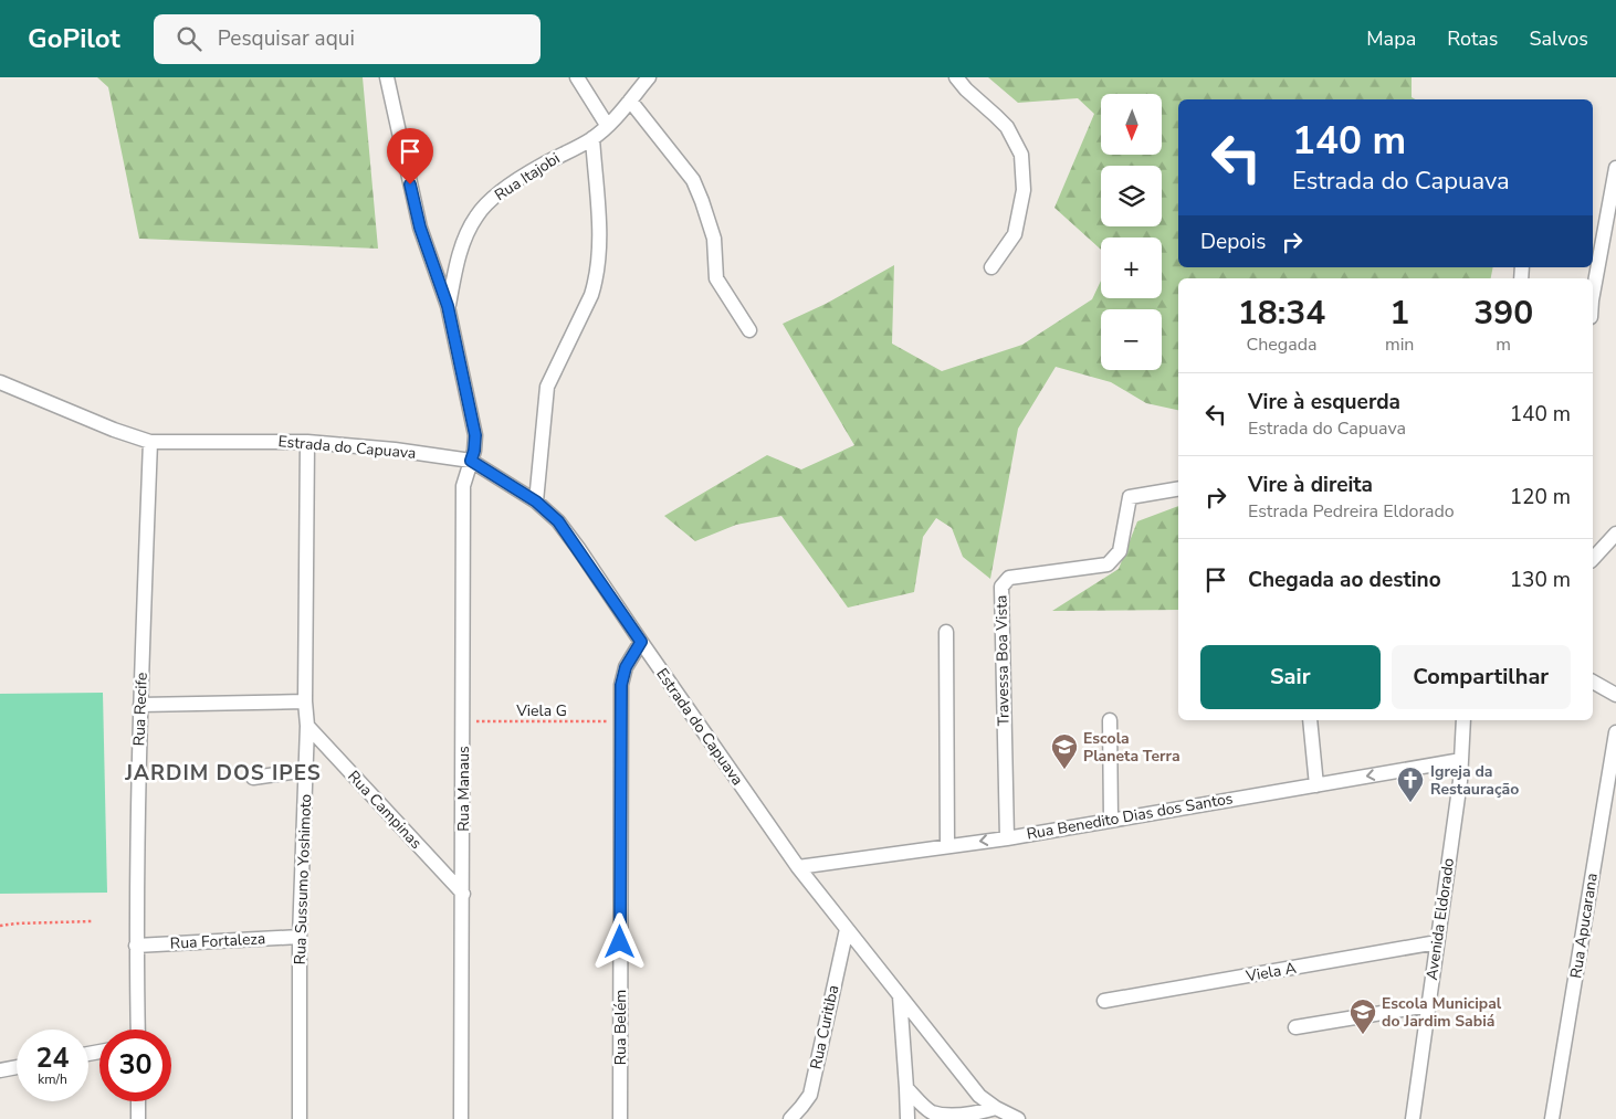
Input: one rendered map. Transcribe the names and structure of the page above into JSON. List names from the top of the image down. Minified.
{"streets":{"street":["Rua Itajobi","Estrada do Capuava","Travessa Boa Vista","Rua Recife","Rua Manaus","Rua Campinas","Rua Benedito Dias dos Santos","Rua Sussumo Yoshimoto","Avenida Eldorado","Rua Apucarana","Rua Fortaleza","Viela A","Rua Belém","Rua Curitiba"],"path":["Viela G"]},"crossings":[["Rua Itajobi","Rua Manaus"],["Estrada do Capuava","Rua Recife"],["Estrada do Capuava","Rua Manaus"],["Estrada do Capuava","Rua Benedito Dias dos Santos"],["Estrada do Capuava","Rua Sussumo Yoshimoto"],["Estrada do Capuava","Rua Belém"],["Estrada do Capuava","Rua Curitiba"],["Travessa Boa Vista","Rua Benedito Dias dos Santos"],["Rua Recife","Rua Fortaleza"],["Viela G","Rua Manaus"],["Viela G","Rua Belém"],["Rua Manaus","Rua Campinas"],["Rua Campinas","Rua Sussumo Yoshimoto"],["Rua Benedito Dias dos Santos","Avenida Eldorado"],["Rua Sussumo Yoshimoto","Rua Fortaleza"],["Avenida Eldorado","Viela A"]],"districts":["JARDIM DOS IPES"],"places":{"school or university":["Escola Planeta Terra","Escola Municipal do Jardim Sabiá"],"church":["Igreja da Restauração"]},"north":"bottom","page":{"header":"GoPilot","search":"Pesquisar aqui","nav":["Mapa","Rotas","Salvos"],"map_buttons":["+","−"],"turn":["140 m","Estrada do Capuava"],"then":"Depois","eta":["18:34","Chegada","1","min","390","m"],"list":[{"name":"Vire à esquerda","note":"Estrada do Capuava","value":"140 m"},{"name":"Vire à direita","note":"Estrada Pedreira Eldorado","value":"120 m"},{"name":"Chegada ao destino","value":"130 m"}],"buttons":["Sair","Compartilhar"],"speed":"24 km/h","limit":"30"}}
